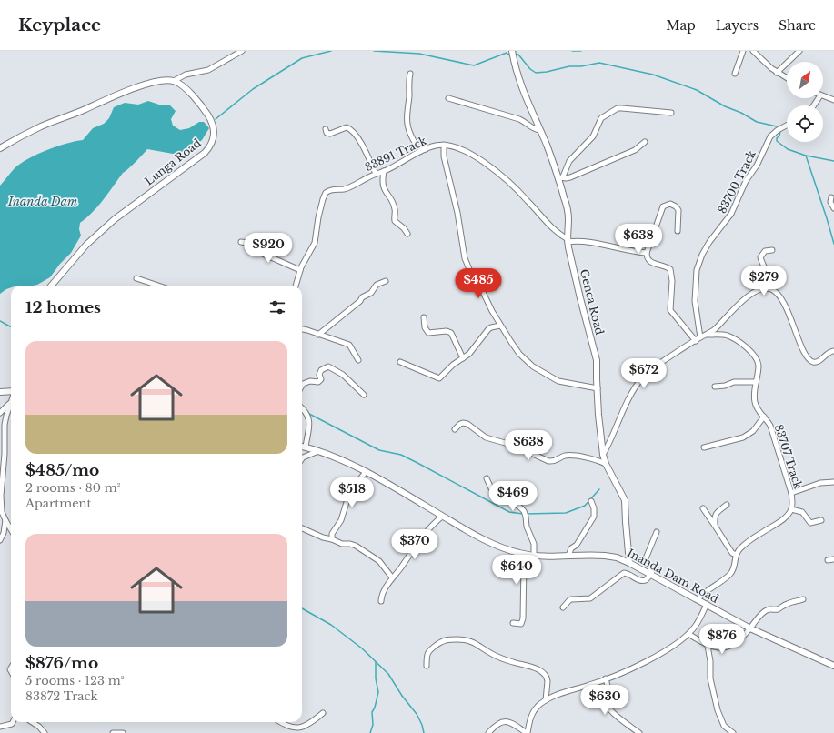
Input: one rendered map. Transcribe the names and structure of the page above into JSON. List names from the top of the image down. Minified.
{"streets":{"street":["83891 Track","Lunga Road","83700 Track","Genca Road","83707 Track","Inanda Dam Road"]},"crossings":[["83891 Track","Genca Road"],["Genca Road","Inanda Dam Road"]],"water":["Inanda Dam"],"north":"top right","page":{"header":"Keyplace","nav":["Map","Layers","Share"],"price":["$638","$920","$279","$485","$672","$638","$518","$469","$370","$640","$876","$630"],"heading":"12 homes","list":[{"name":"$485/mo","note":"2 rooms · 80 m² · Apartment"},{"name":"$876/mo","note":"5 rooms · 123 m² · 83872 Track"}]}}
